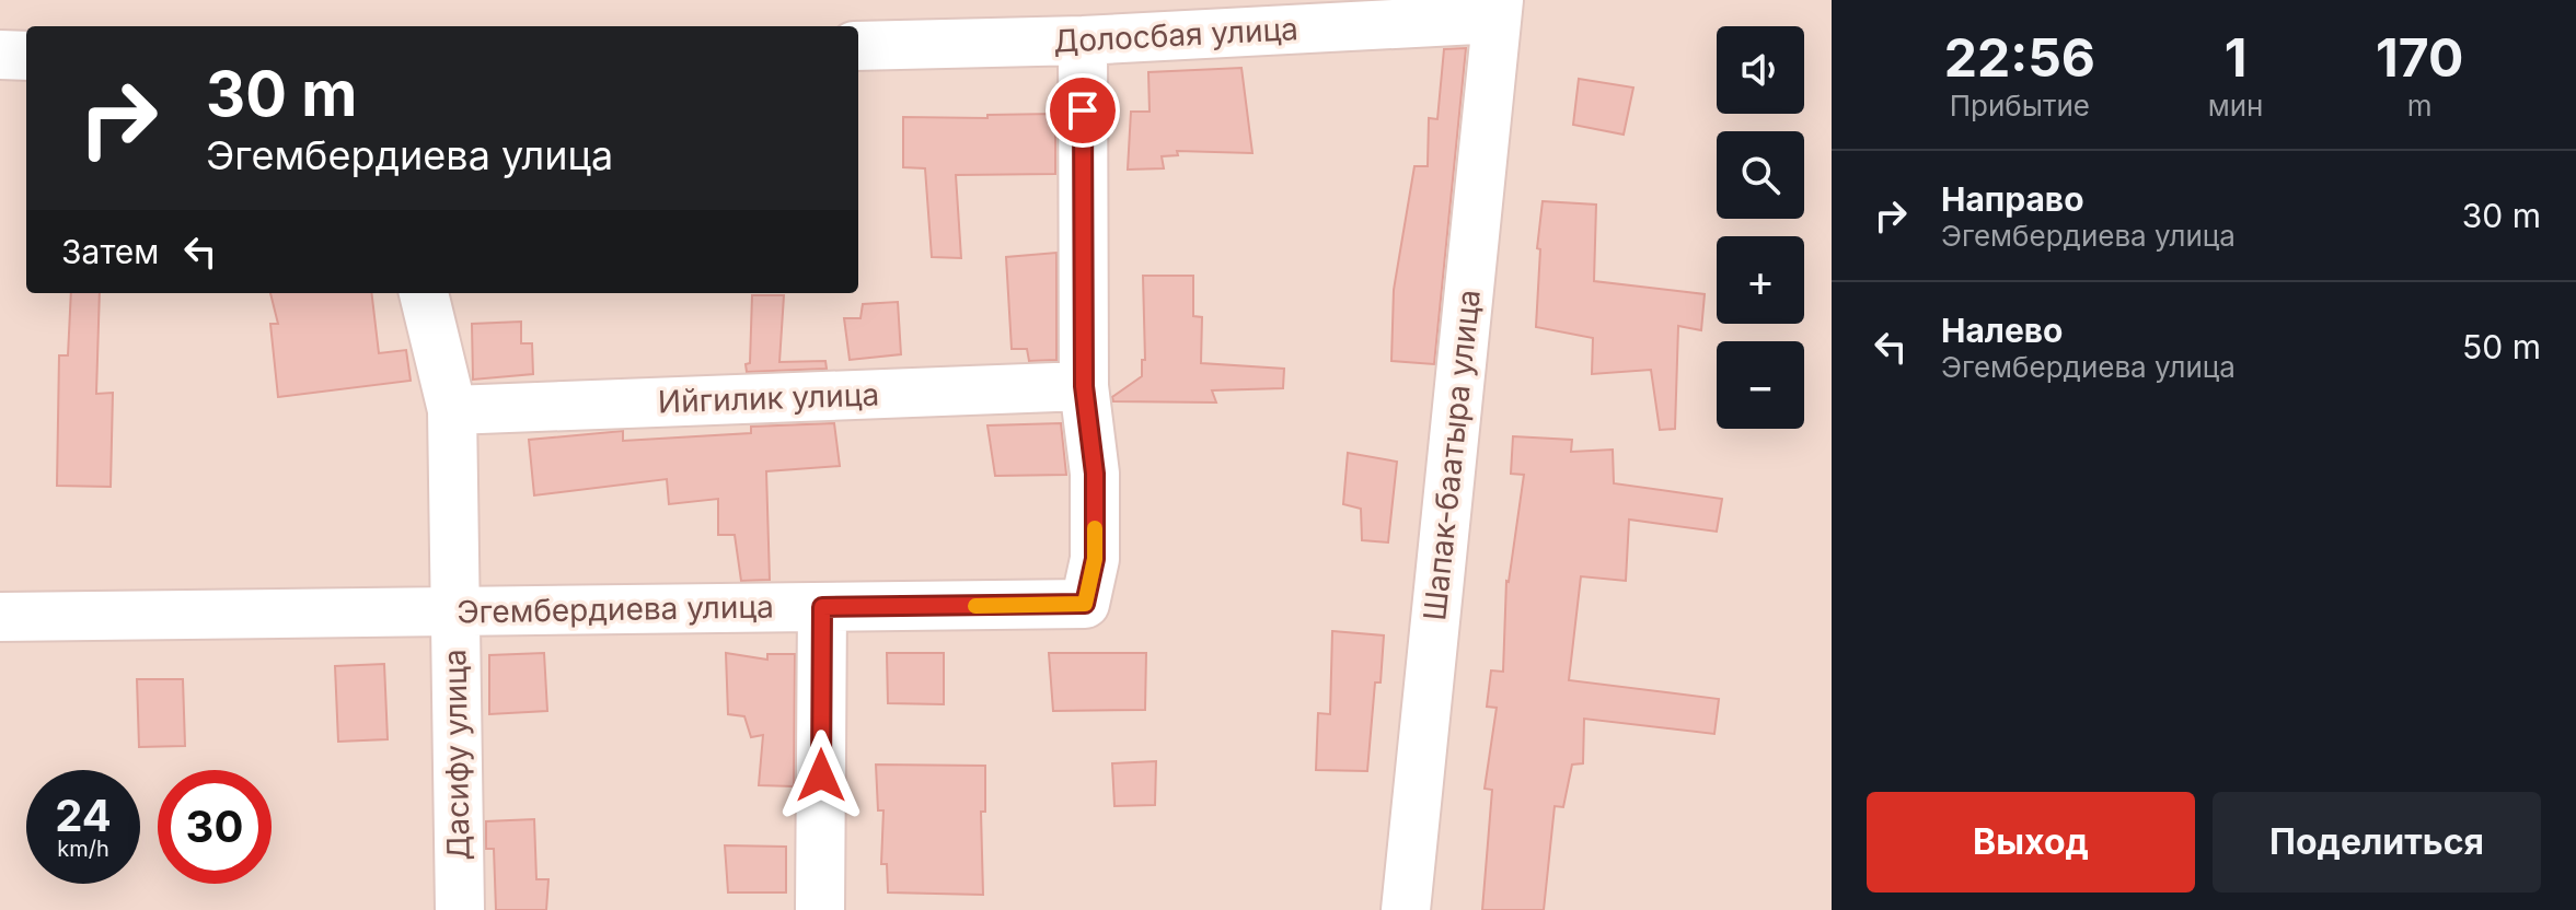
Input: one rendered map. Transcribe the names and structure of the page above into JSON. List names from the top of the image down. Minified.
{"streets":{"street":["Долосбая улица","Ийгилик улица","Шапак-баатыра улица","Эгембердиева улица","Дасифу улица"]},"crossings":[["Долосбая улица","Шапак-баатыра улица"],["Долосбая улица","Эгембердиева улица"],["Ийгилик улица","Эгембердиева улица"],["Ийгилик улица","Дасифу улица"],["Эгембердиева улица","Дасифу улица"]],"page":{"eta":["22:56","Прибытие","1","мин","170","m"],"map_buttons":["+","−"],"turn":["30 m","Эгембердиева улица"],"list":[{"name":"Направо","note":"Эгембердиева улица","value":"30 m"},{"name":"Налево","note":"Эгембердиева улица","value":"50 m"}],"then":"Затем","speed":"24 km/h","limit":"30","buttons":["Выход","Поделиться"]}}
